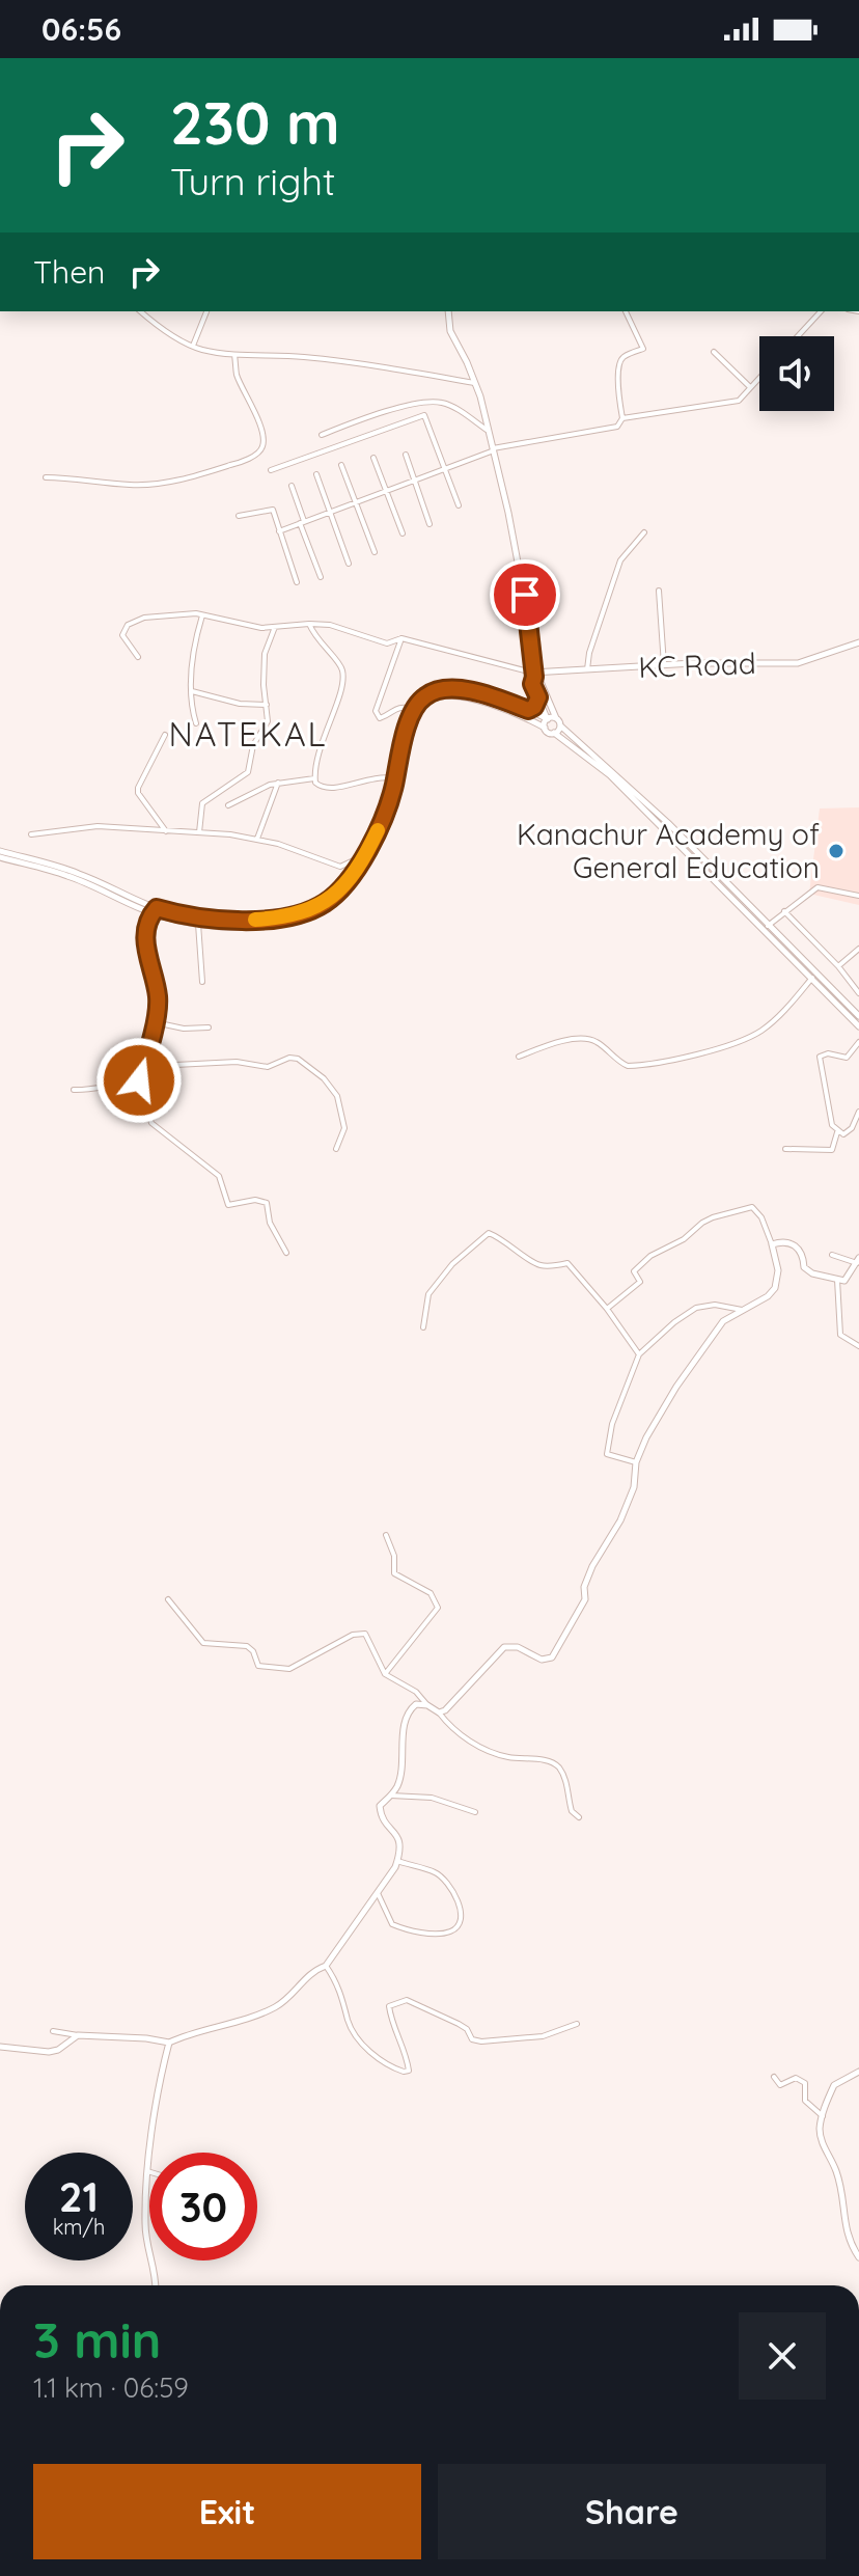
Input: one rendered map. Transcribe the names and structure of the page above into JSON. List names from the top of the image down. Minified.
{"streets":{"main road":["KC Road"]},"districts":["NATEKAL"],"places":["Kanachur Academy of General Education"],"page":{"status":"06:56","turn":["230 m","Turn right"],"then":"Then","speed":"21 km/h","limit":"30","heading":["3 min","1.1 km · 06:59"],"buttons":["Exit","Share"]}}
